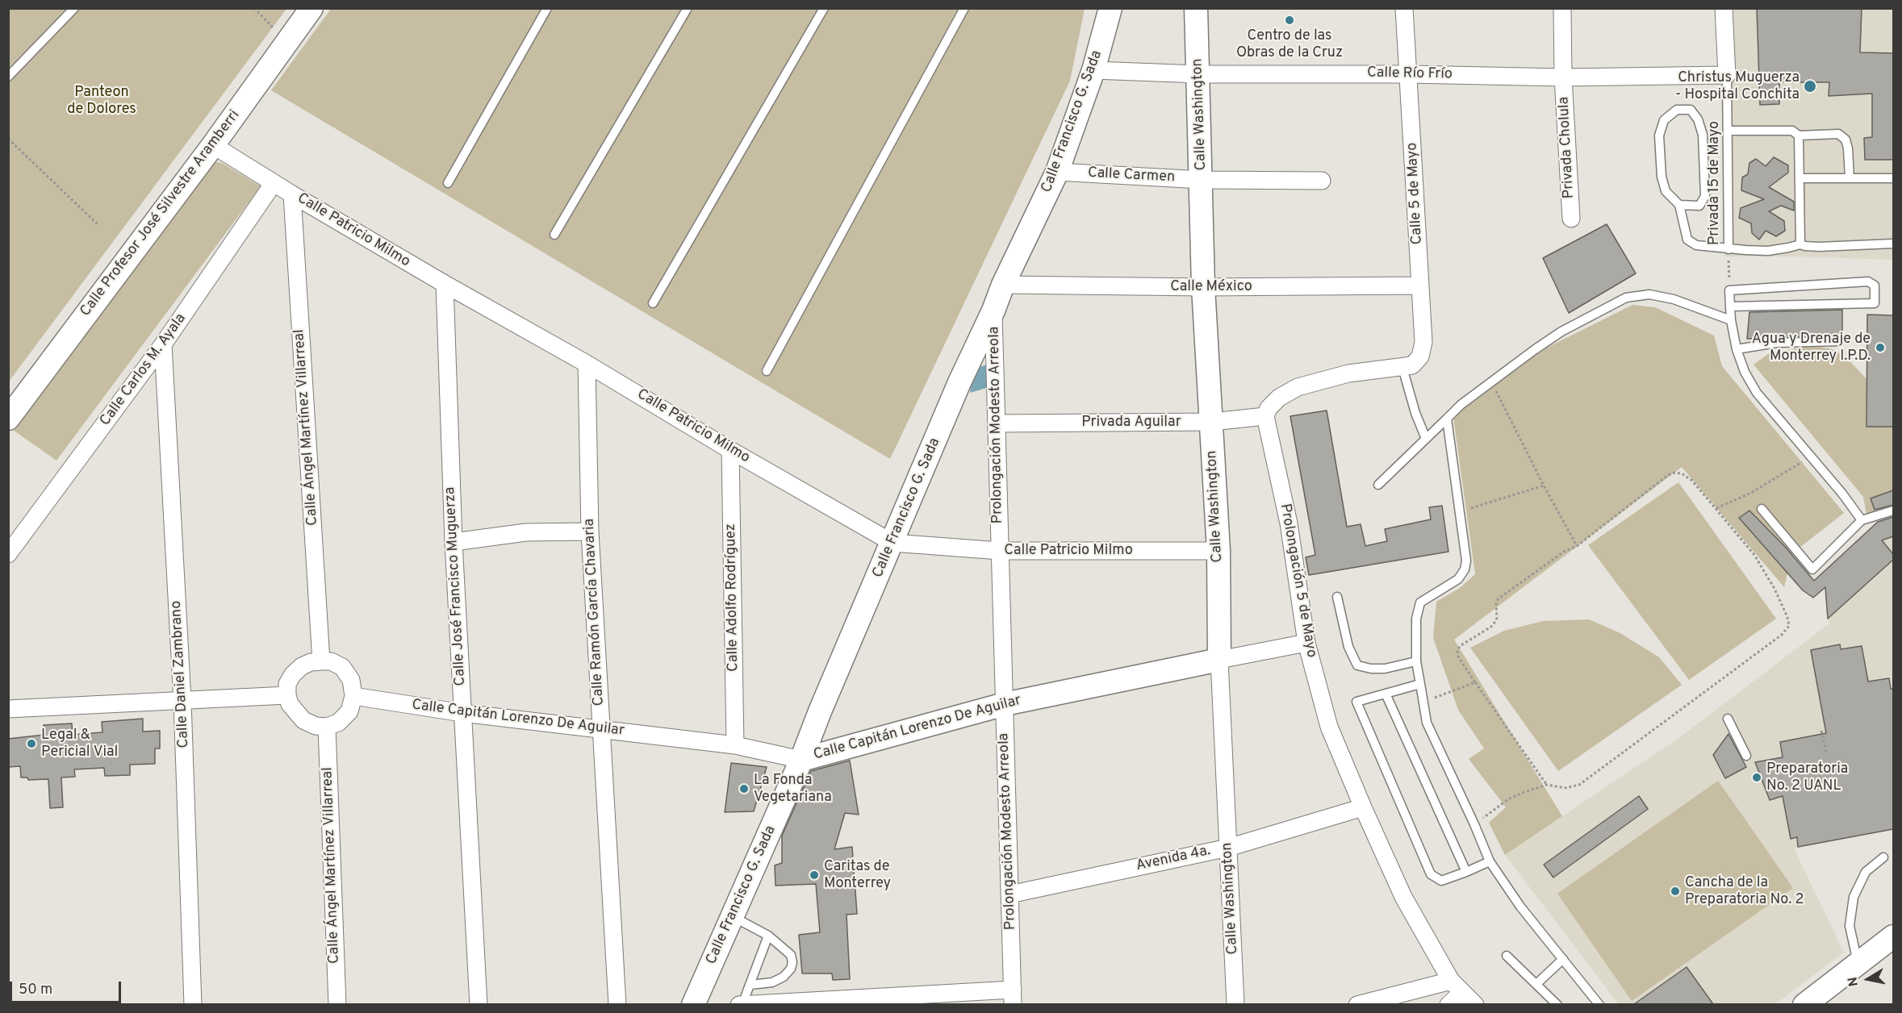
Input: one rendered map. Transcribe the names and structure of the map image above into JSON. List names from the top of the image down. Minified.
{"streets":{"street":["Calle Río Frío","Calle Washington","Calle Francisco G. Sada","Privada Cholula","Calle Carmen","Calle 5 de Mayo","Calle Profesor José Silvestre Aramberri","Calle Patricio Milmo","Calle México","Calle Carlos M. Ayala","Privada Aguilar","Prolongación Modesto Arreola","Calle Ángel Martínez Villarreal","Prolongación 5 de Mayo","Calle José Francisco Muguerza","Calle Adolfo Rodríguez","Calle Ramón García Chavaria","Calle Daniel Zambrano","Calle Capitán Lorenzo De Aguilar","Avenida 4a."],"lane":["Privada 15 de Mayo"]},"crossings":[["Calle Río Frío","Calle Washington"],["Calle Río Frío","Calle Francisco G. Sada"],["Calle Río Frío","Privada Cholula"],["Calle Río Frío","Privada 15 de Mayo"],["Calle Río Frío","Calle 5 de Mayo"],["Calle Washington","Calle Carmen"],["Calle Washington","Calle Patricio Milmo"],["Calle Washington","Calle México"],["Calle Washington","Privada Aguilar"],["Calle Washington","Calle Capitán Lorenzo De Aguilar"],["Calle Washington","Avenida 4a."],["Calle Francisco G. Sada","Calle Carmen"],["Calle Francisco G. Sada","Calle Patricio Milmo"],["Calle Francisco G. Sada","Calle México"],["Calle Francisco G. Sada","Prolongación Modesto Arreola"],["Calle Francisco G. Sada","Calle Capitán Lorenzo De Aguilar"],["Calle 5 de Mayo","Calle México"],["Calle Profesor José Silvestre Aramberri","Calle Patricio Milmo"],["Calle Patricio Milmo","Calle Carlos M. Ayala"],["Calle Patricio Milmo","Prolongación Modesto Arreola"],["Calle Patricio Milmo","Calle Ángel Martínez Villarreal"],["Calle Patricio Milmo","Calle José Francisco Muguerza"],["Calle Patricio Milmo","Calle Adolfo Rodríguez"],["Calle Patricio Milmo","Calle Ramón García Chavaria"],["Calle Carlos M. Ayala","Calle Daniel Zambrano"],["Privada Aguilar","Prolongación Modesto Arreola"],["Privada Aguilar","Prolongación 5 de Mayo"],["Prolongación Modesto Arreola","Calle Capitán Lorenzo De Aguilar"],["Prolongación Modesto Arreola","Avenida 4a."],["Calle Ángel Martínez Villarreal","Calle Capitán Lorenzo De Aguilar"],["Prolongación 5 de Mayo","Calle Capitán Lorenzo De Aguilar"],["Prolongación 5 de Mayo","Avenida 4a."],["Calle José Francisco Muguerza","Calle Capitán Lorenzo De Aguilar"],["Calle Adolfo Rodríguez","Calle Capitán Lorenzo De Aguilar"],["Calle Ramón García Chavaria","Calle Capitán Lorenzo De Aguilar"]],"parks":["Panteon de Dolores"],"places":["Centro de las Obras de la Cruz","Christus Muguerza - Hospital Conchita","Agua y Drenaje de Monterrey I.P.D.","Legal & Pericial Vial","Preparatoria No. 2 UANL","La Fonda Vegetariana","Caritas de Monterrey","Cancha de la Preparatoria No. 2"],"scale_bar":"50 m","north":"left"}
